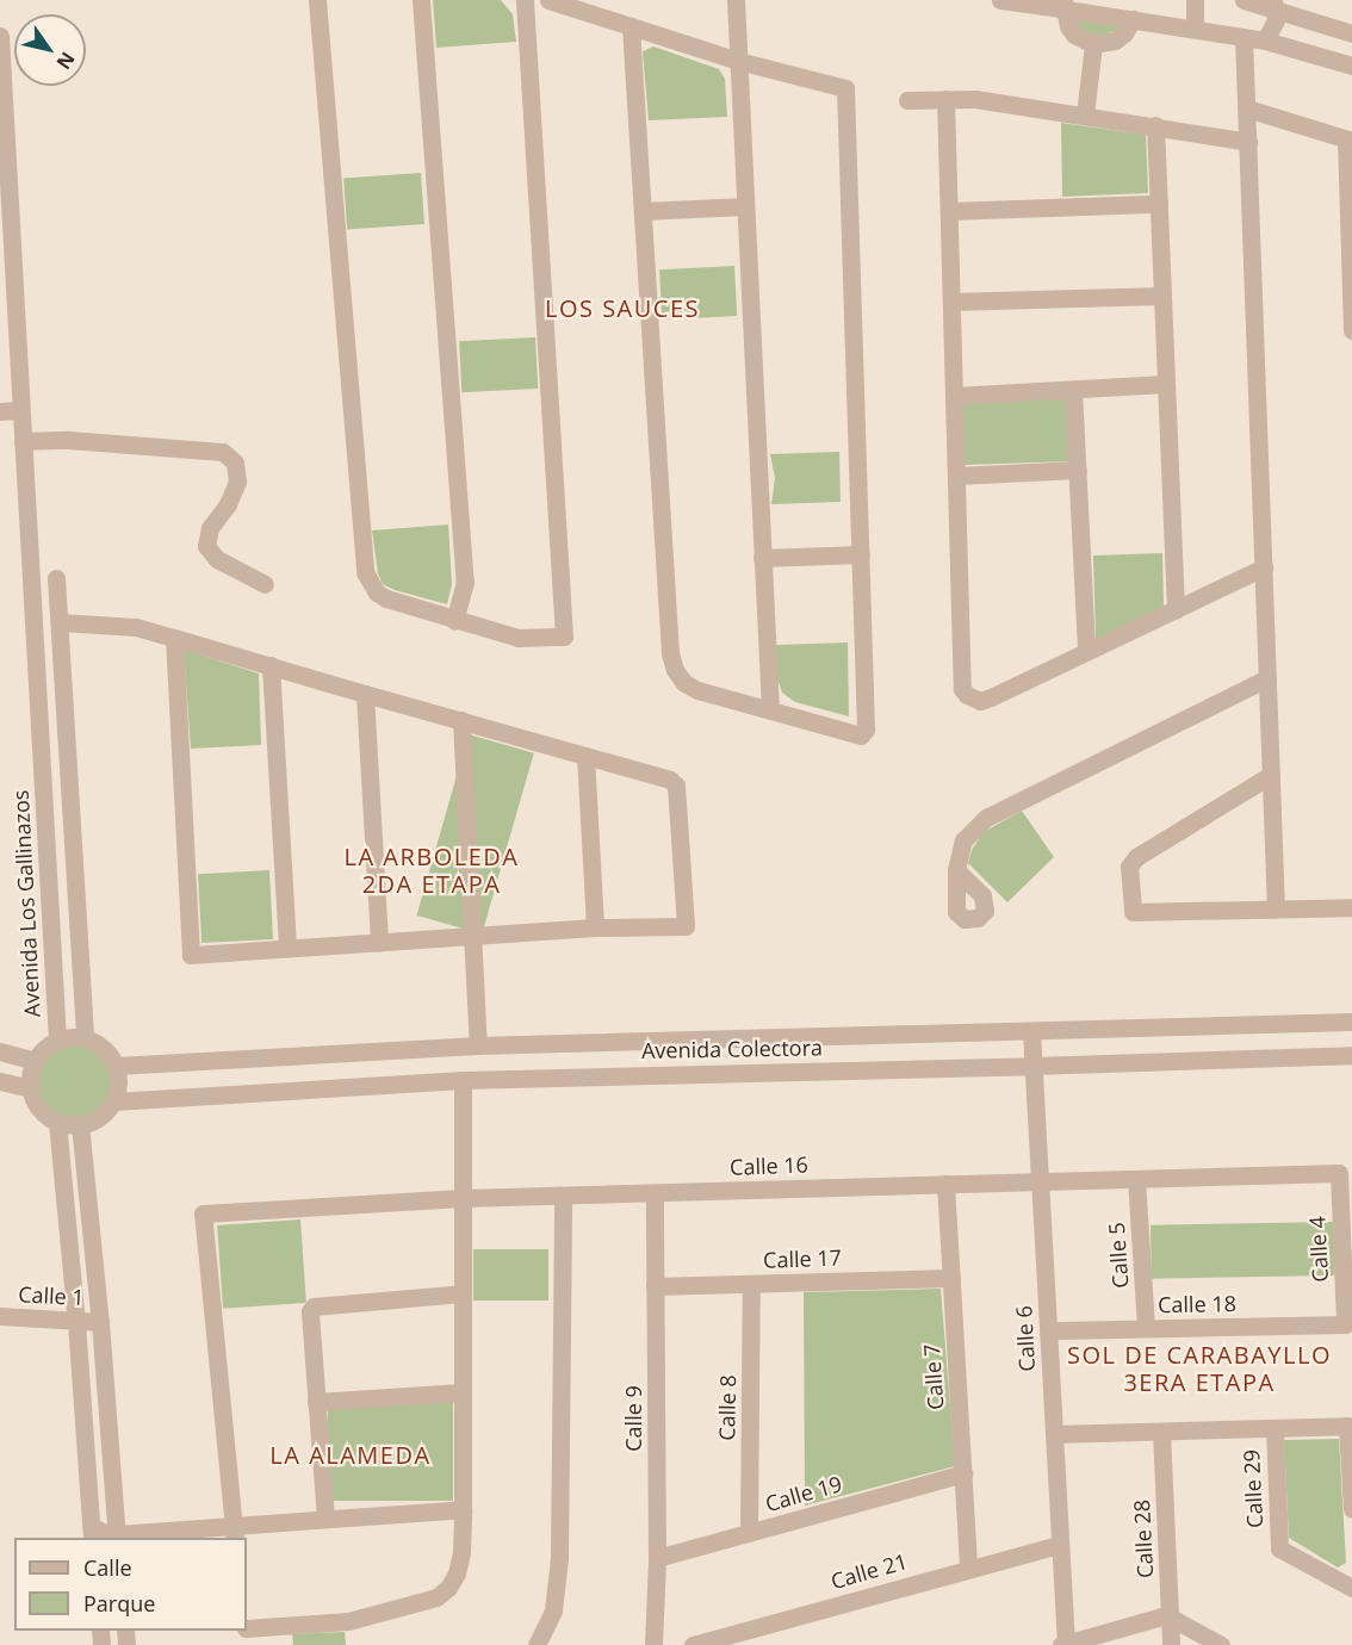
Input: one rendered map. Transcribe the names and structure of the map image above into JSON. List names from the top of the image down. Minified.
{"streets":{"street":["Avenida Los Gallinazos","Avenida Colectora","Calle 16","Calle 4","Calle 5","Calle 17","Calle 1","Calle 18","Calle 6","Calle 7","Calle 8","Calle 9","Calle 29","Calle 19","Calle 28","Calle 21"]},"crossings":[["Avenida Los Gallinazos","Avenida Colectora"],["Avenida Colectora","Calle 6"],["Calle 16","Calle 4"],["Calle 16","Calle 5"],["Calle 16","Calle 6"],["Calle 16","Calle 7"],["Calle 16","Calle 9"],["Calle 4","Calle 18"],["Calle 5","Calle 18"],["Calle 17","Calle 7"],["Calle 17","Calle 8"],["Calle 17","Calle 9"],["Calle 18","Calle 6"],["Calle 6","Calle 21"],["Calle 7","Calle 19"],["Calle 7","Calle 21"],["Calle 8","Calle 19"],["Calle 9","Calle 19"]],"districts":["LOS SAUCES","LA ARBOLEDA 2DA ETAPA","SOL DE CARABAYLLO 3ERA ETAPA","LA ALAMEDA"],"legend":["Calle","Parque"],"north":"bottom right"}
